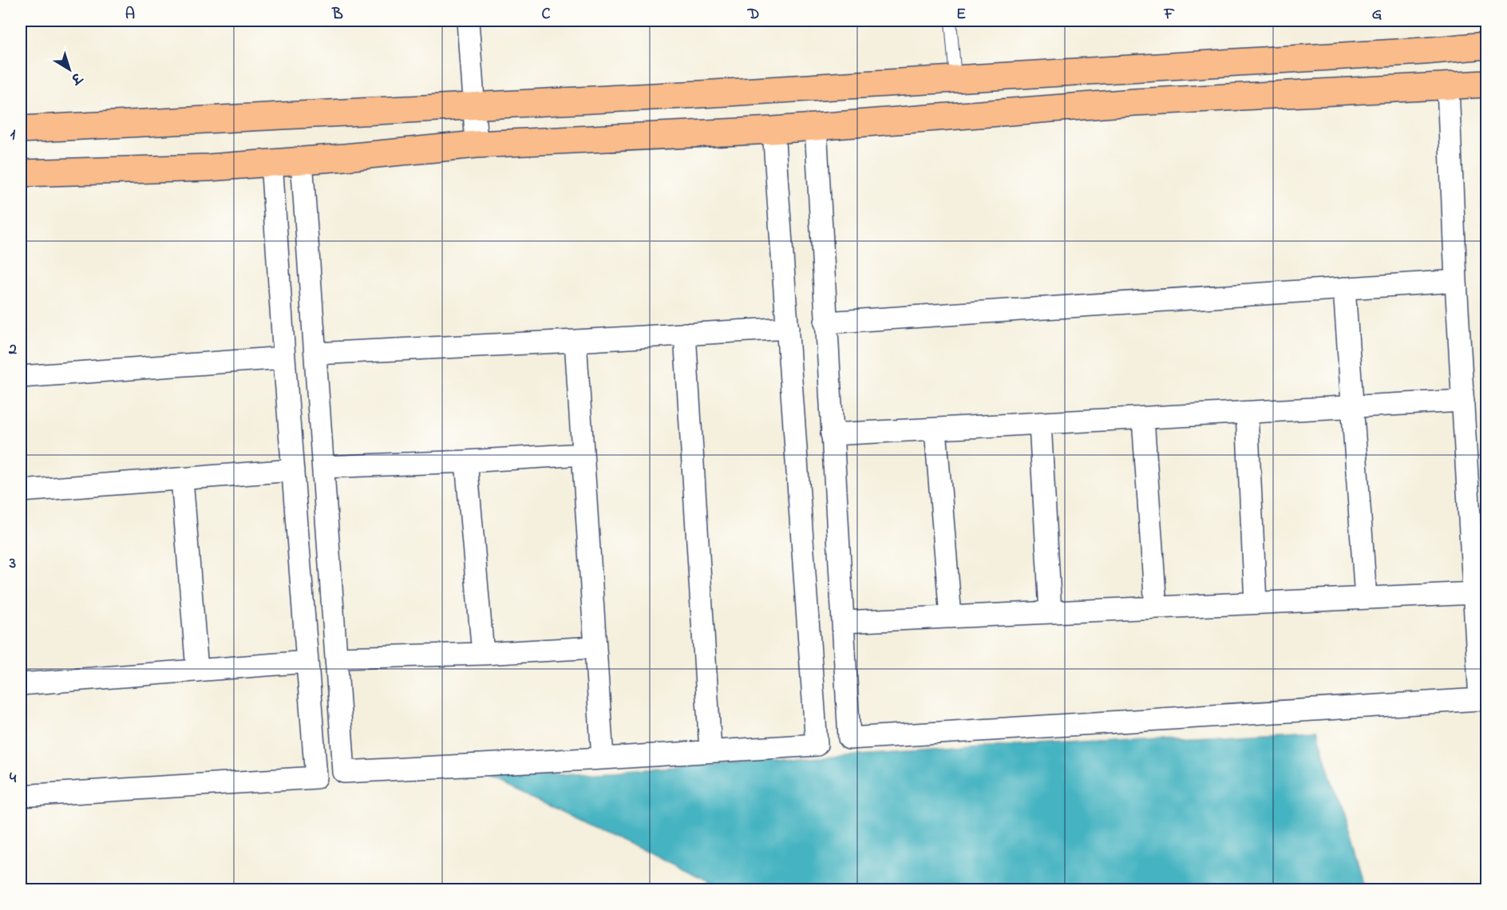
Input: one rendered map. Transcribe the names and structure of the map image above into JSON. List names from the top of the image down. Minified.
{"north":"bottom right","grid":{"columns":["A","B","C","D","E","F","G"],"rows":["1","2","3","4"]}}
